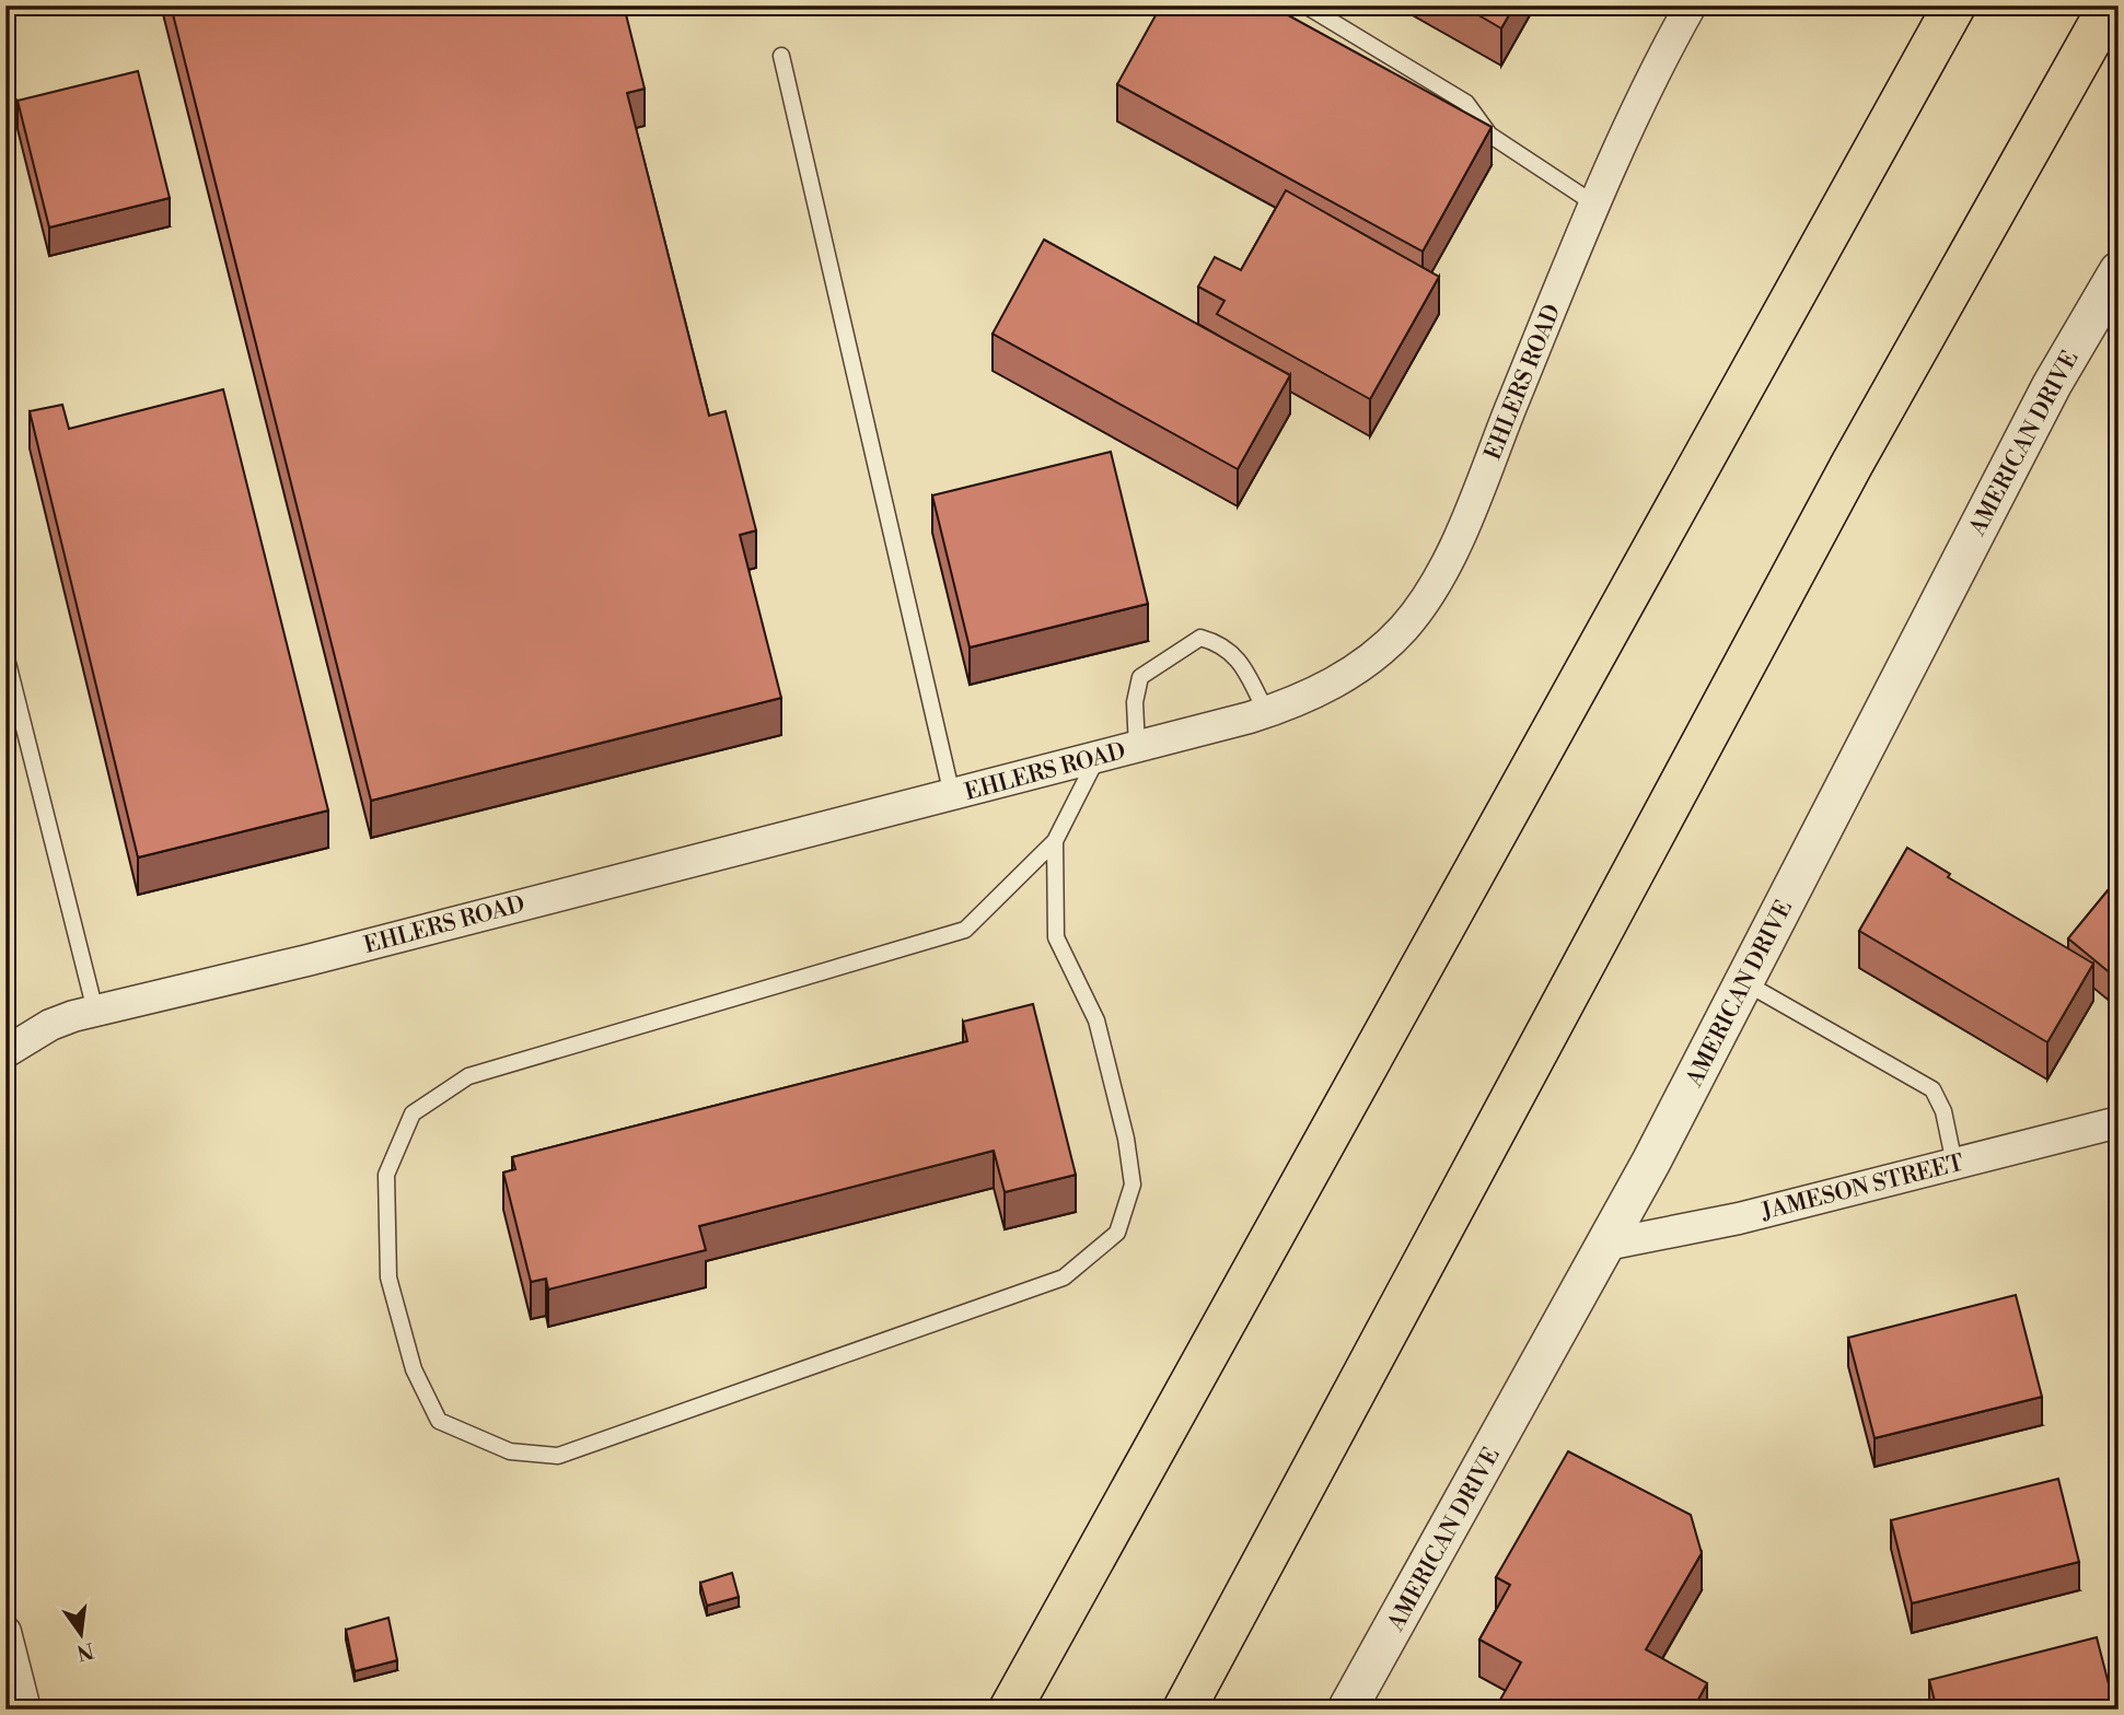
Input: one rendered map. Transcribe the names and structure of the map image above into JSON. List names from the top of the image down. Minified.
{"streets":{"street":["EHLERS ROAD","AMERICAN DRIVE","JAMESON STREET"]},"crossings":[["AMERICAN DRIVE","JAMESON STREET"]],"north":"bottom"}
